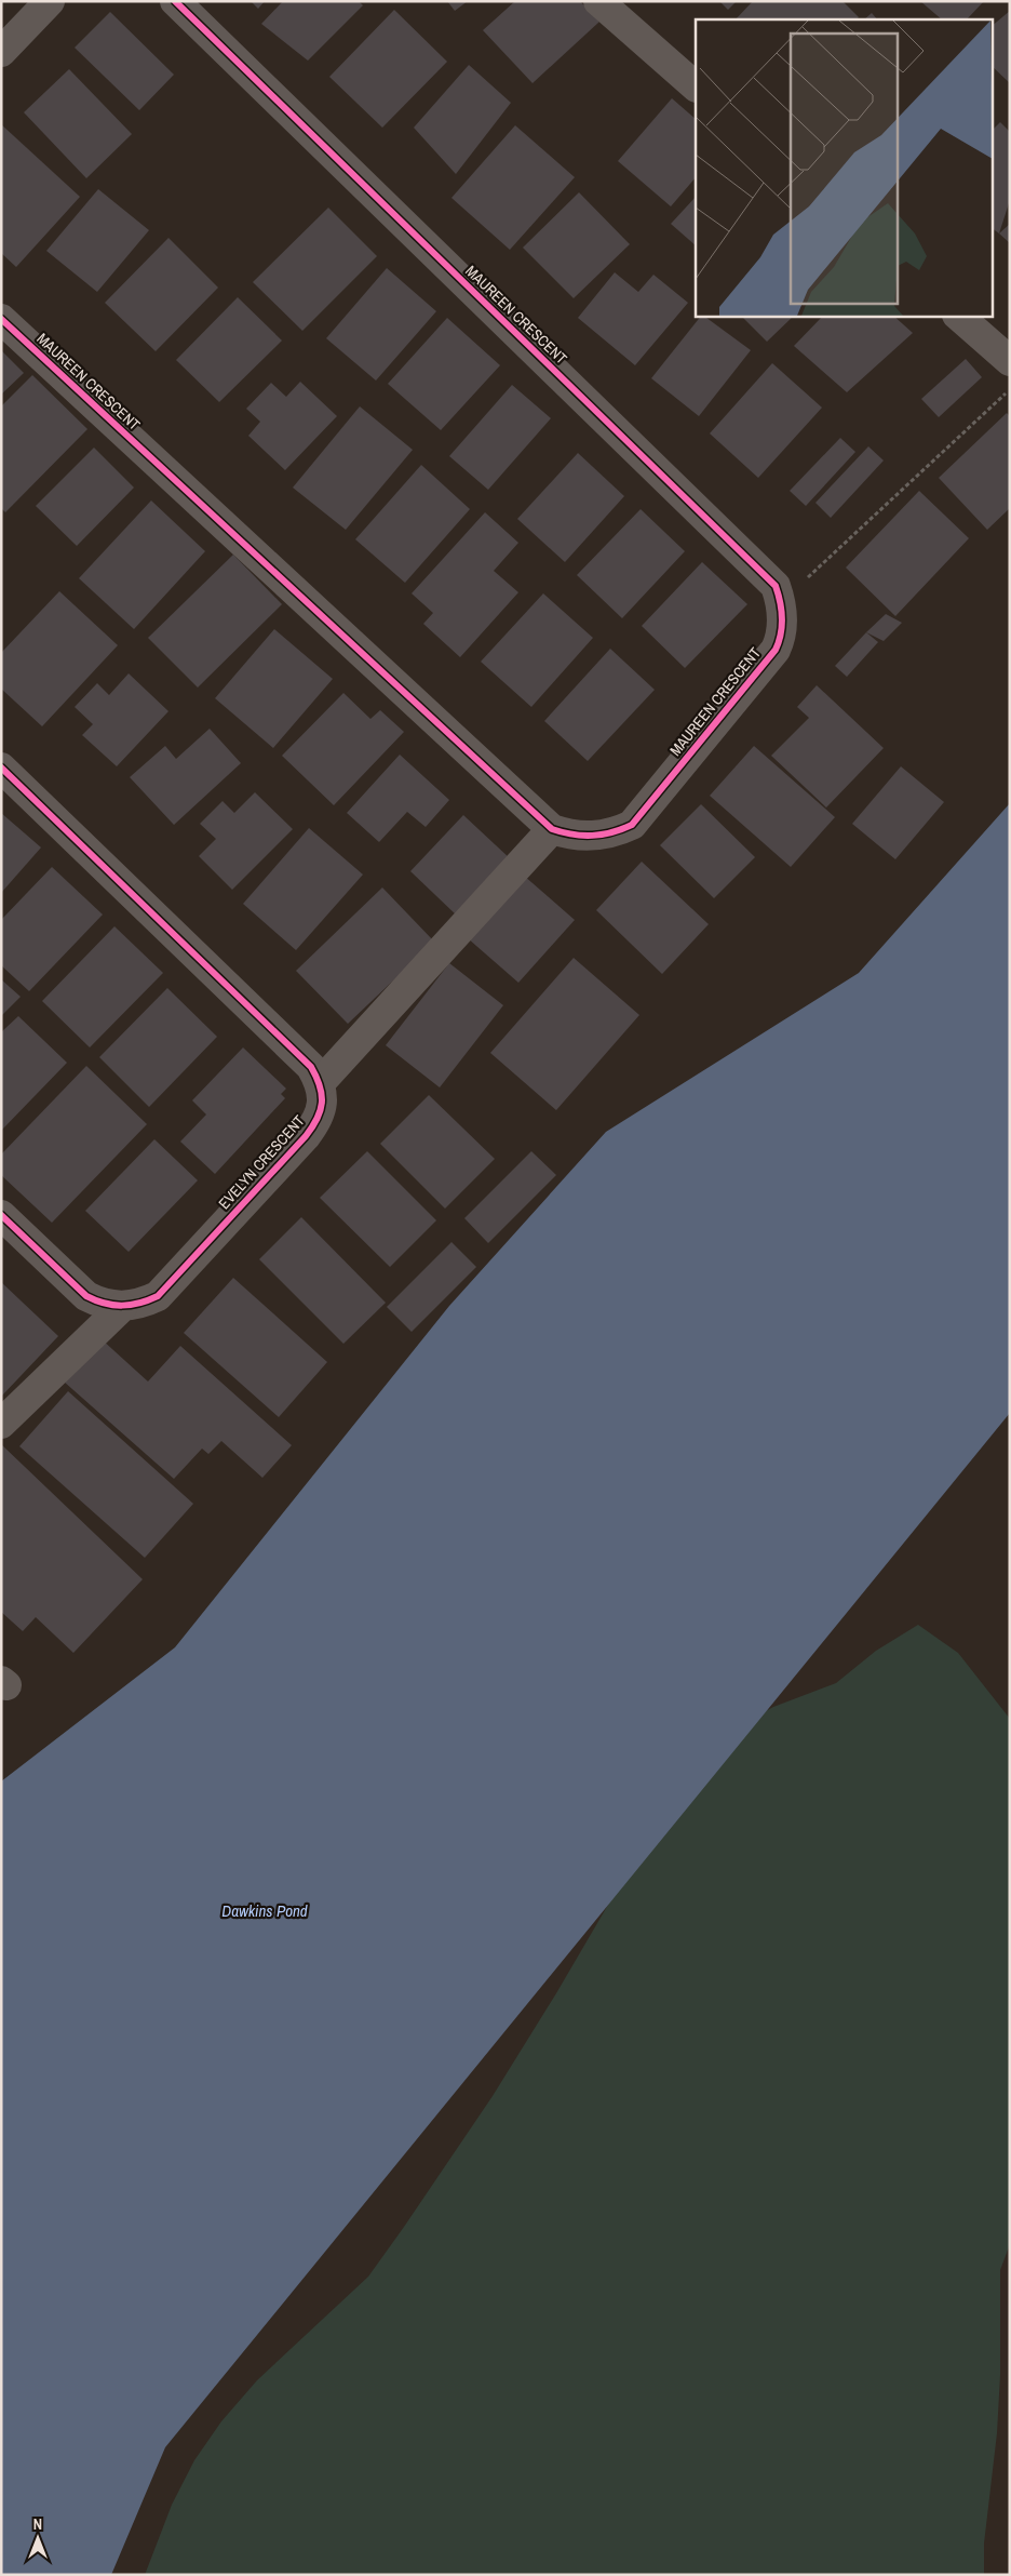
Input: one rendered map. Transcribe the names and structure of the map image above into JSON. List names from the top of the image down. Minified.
{"streets":{"street":["MAUREEN CRESCENT","EVELYN CRESCENT"]},"water":["Dawkins Pond"],"north":"top"}
